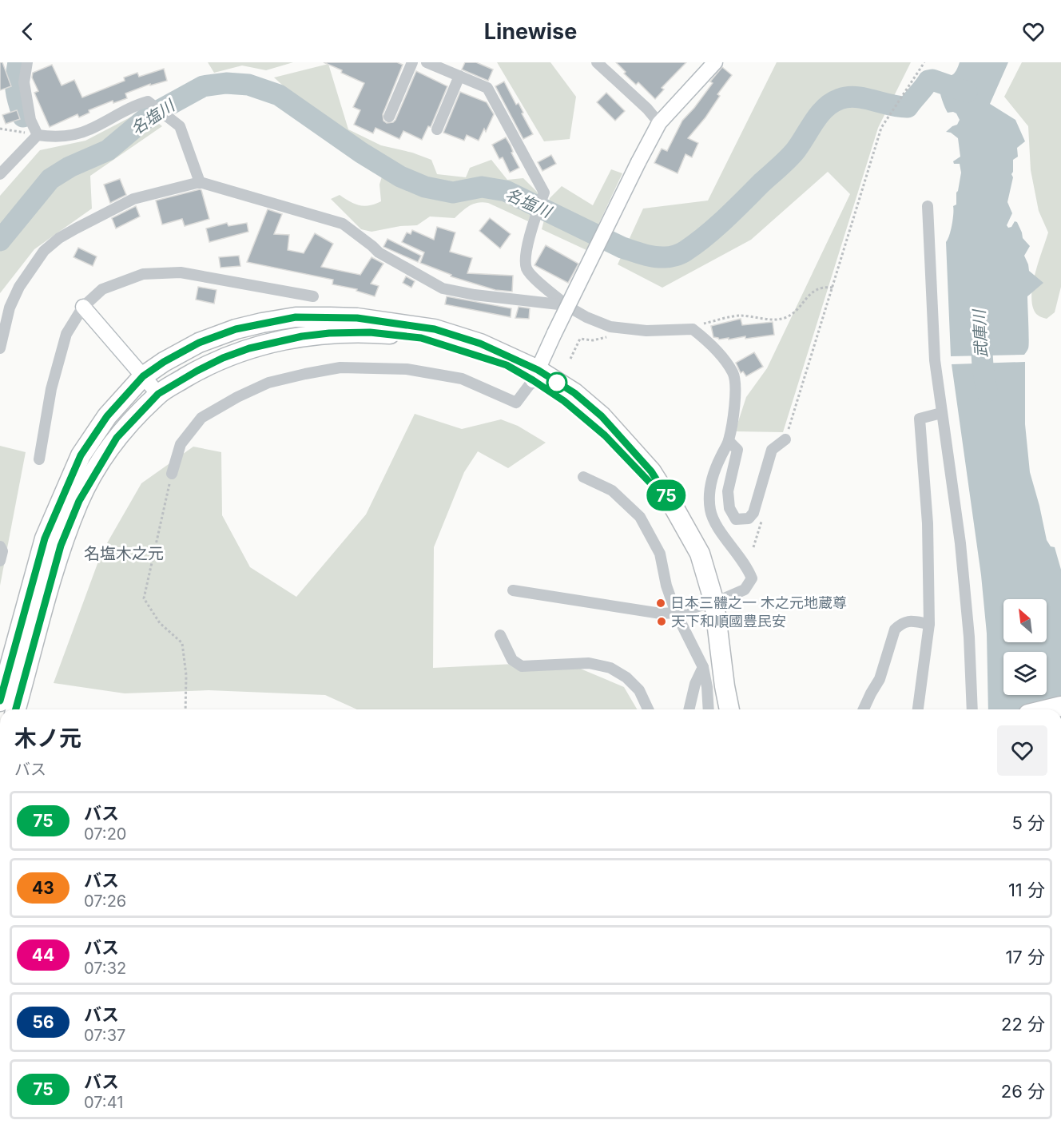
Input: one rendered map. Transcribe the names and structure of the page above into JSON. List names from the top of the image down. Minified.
{"districts":["名塩木之元"],"water":["名塩川","武庫川"],"places":["日本三體之一 木之元地蔵尊","天下和順國豊民安"],"lines":["bus line 75"],"north":"top left","page":{"header":"Linewise","on_map":"75","heading":["木ノ元","バス"],"list":[{"mark":"75","name":"バス","note":"07:20","value":"5 分"},{"mark":"43","name":"バス","note":"07:26","value":"11 分"},{"mark":"44","name":"バス","note":"07:32","value":"17 分"},{"mark":"56","name":"バス","note":"07:37","value":"22 分"},{"mark":"75","name":"バス","note":"07:41","value":"26 分"}]}}
